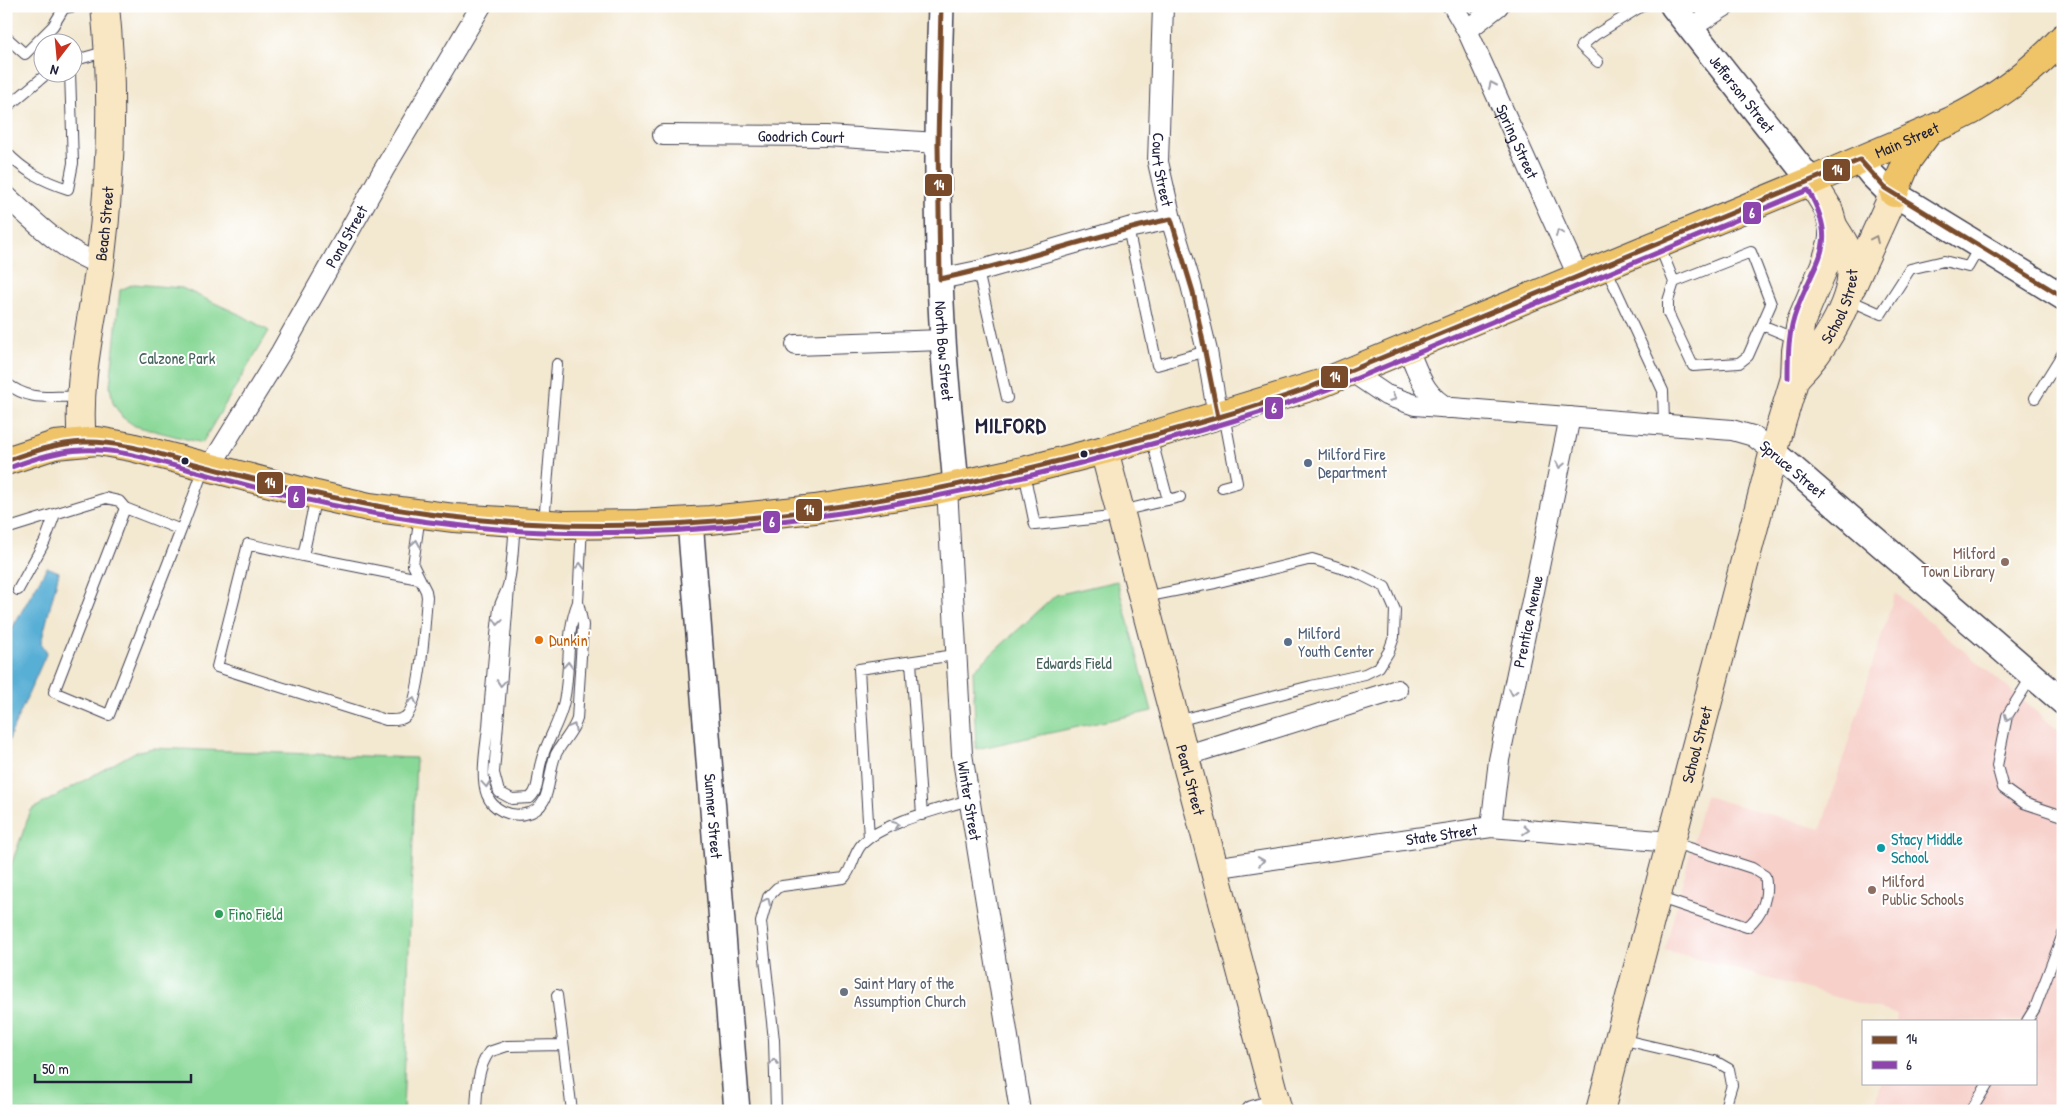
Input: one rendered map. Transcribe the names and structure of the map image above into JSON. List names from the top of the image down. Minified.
{"streets":{"main road":["Main Street","Beach Street","School Street","Pearl Street"],"street":["Jefferson Street","Goodrich Court","Spring Street","Court Street","Pond Street","North Bow Street","Spruce Street","Prentice Avenue","Winter Street","Sumner Street","State Street"]},"crossings":[["Jefferson Street","Main Street"],["Jefferson Street","School Street"],["Goodrich Court","North Bow Street"],["Spring Street","Main Street"],["Main Street","Court Street"],["Main Street","Beach Street"],["Main Street","Pond Street"],["Main Street","School Street"],["Main Street","North Bow Street"],["Main Street","Spruce Street"],["Main Street","Pearl Street"],["Main Street","Winter Street"],["Main Street","Sumner Street"],["School Street","Spruce Street"],["School Street","State Street"],["North Bow Street","Winter Street"],["Spruce Street","Prentice Avenue"],["Prentice Avenue","State Street"],["Pearl Street","State Street"]],"one_way":["Spring Street","Prentice Avenue"],"districts":["MILFORD"],"parks":["Calzone Park","Edwards Field"],"places":["Milford Fire Department","Milford Town Library","Dunkin'","Milford Youth Center","Stacy Middle School","Milford Public Schools","Fino Field","Saint Mary of the Assumption Church"],"lines":["transit line 14","transit line 6"],"legend":["14","6"],"scale_bar":"50 m","north":"bottom"}
